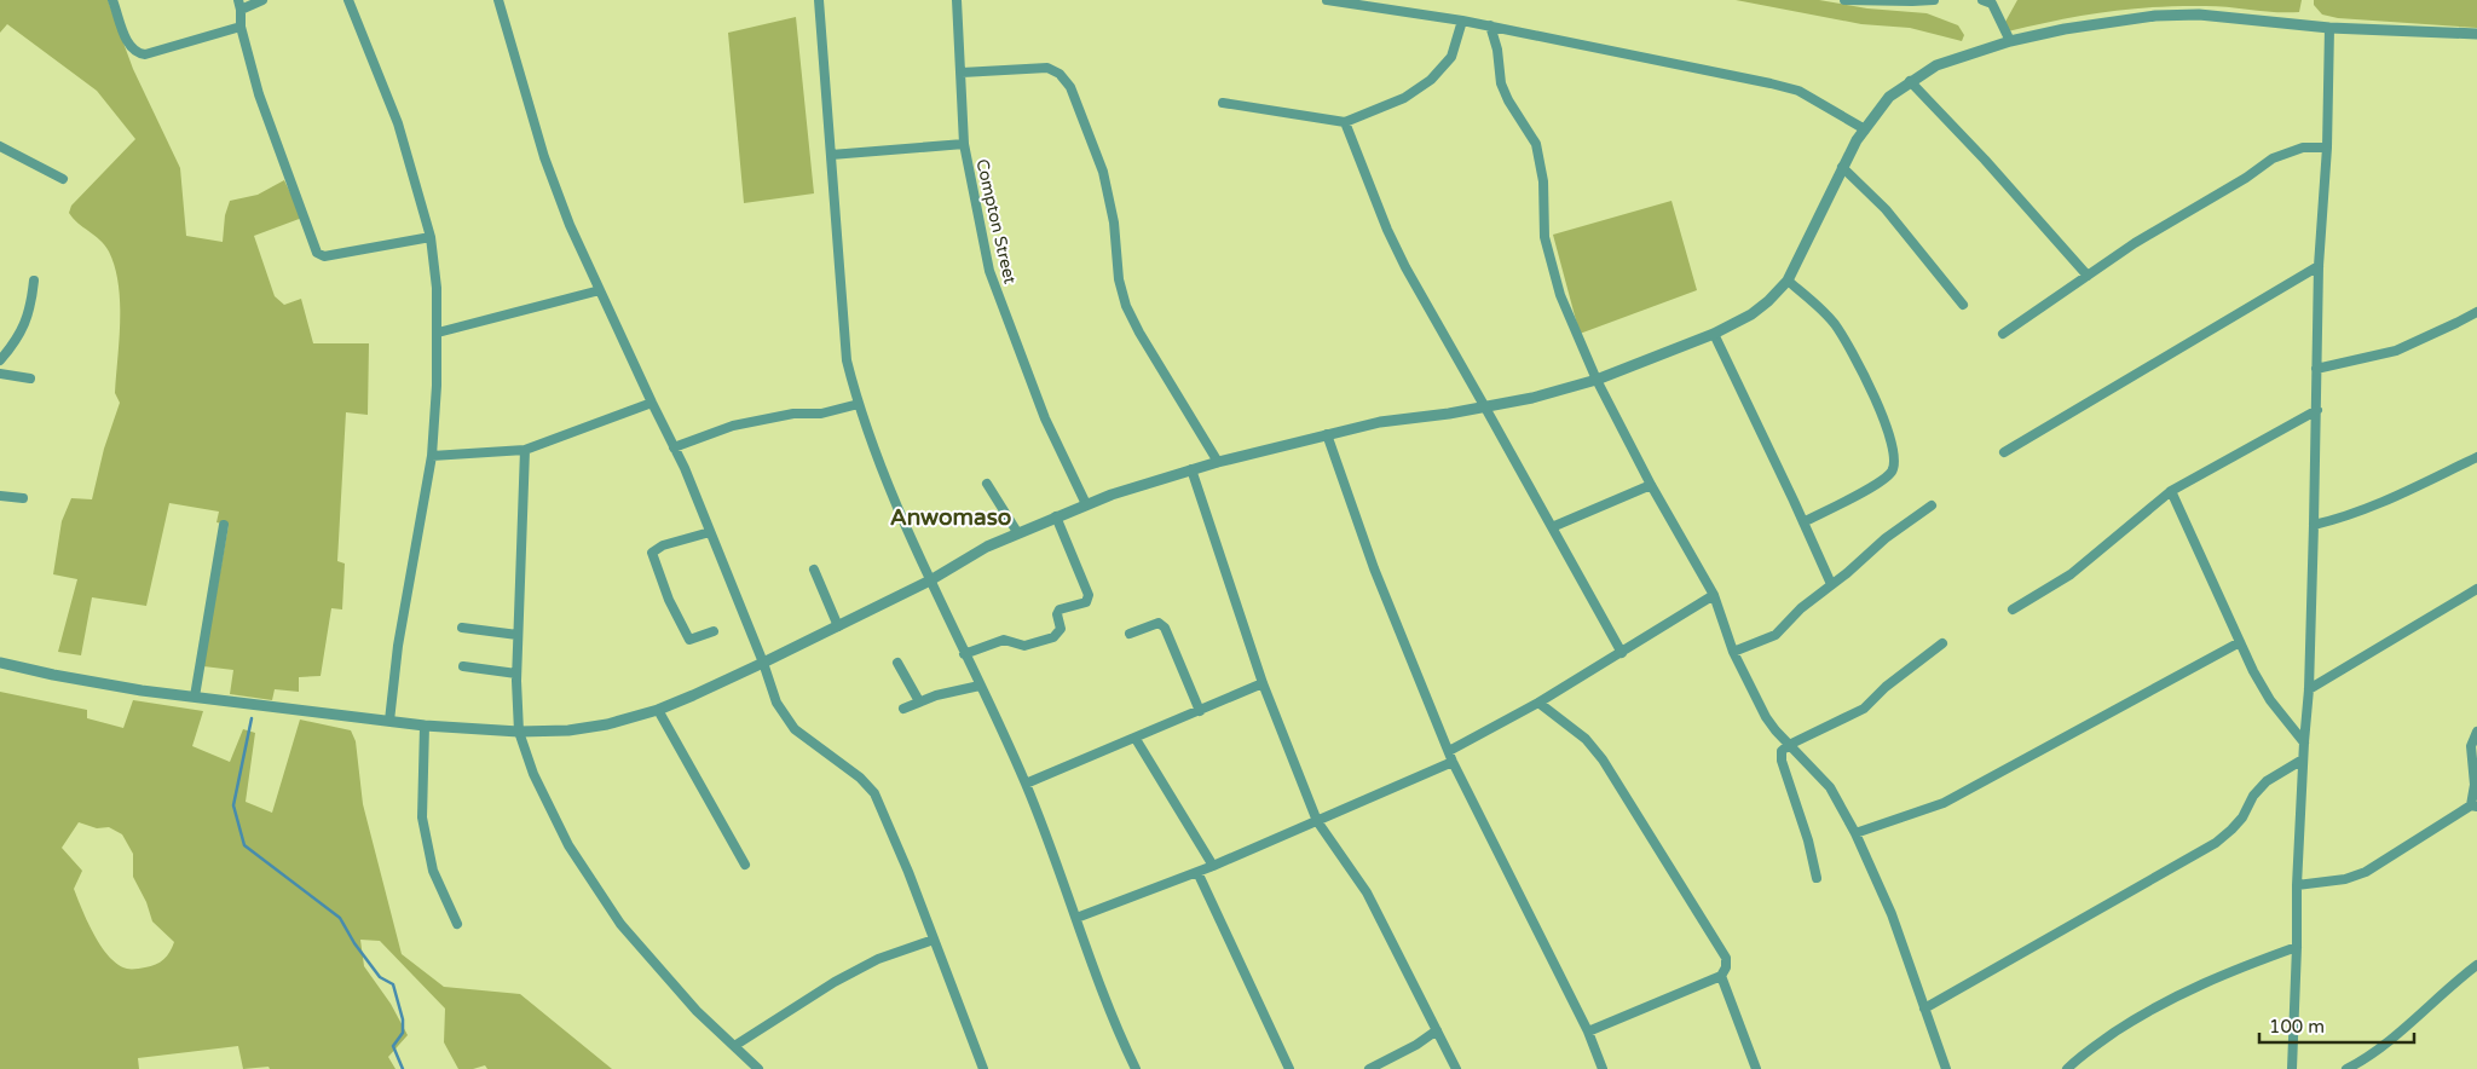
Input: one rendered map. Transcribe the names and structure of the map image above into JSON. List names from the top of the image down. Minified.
{"streets":{"street":["Compton Street"]},"districts":["Anwomaso"],"scale_bar":"100 m"}
